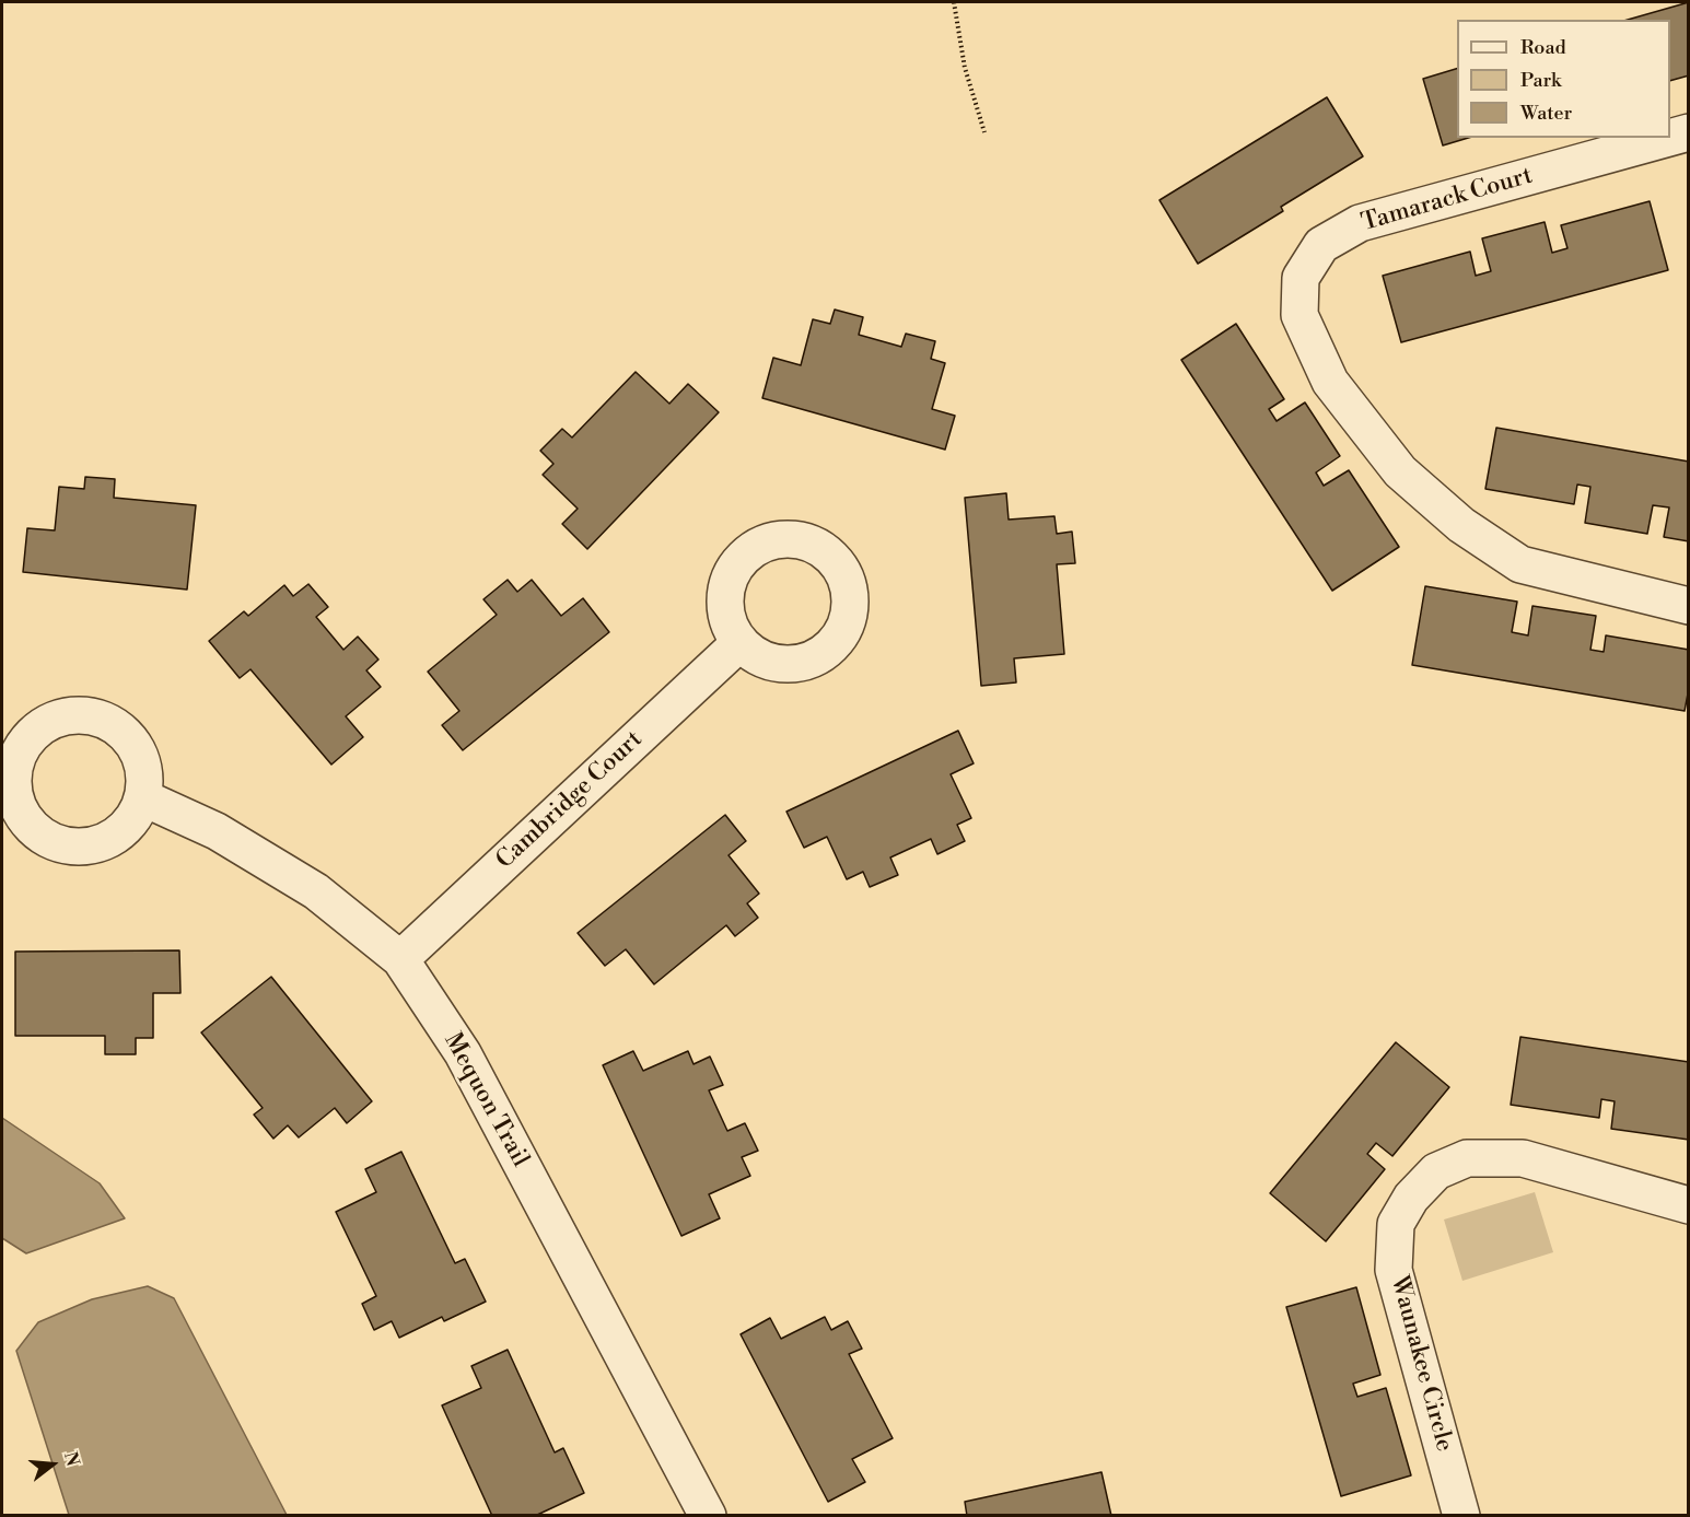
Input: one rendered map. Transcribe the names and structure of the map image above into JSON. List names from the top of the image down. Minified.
{"streets":{"street":["Tamarack Court","Cambridge Court","Mequon Trail","Waunakee Circle"]},"crossings":[["Cambridge Court","Mequon Trail"]],"legend":["Road","Park","Water"],"north":"right"}
